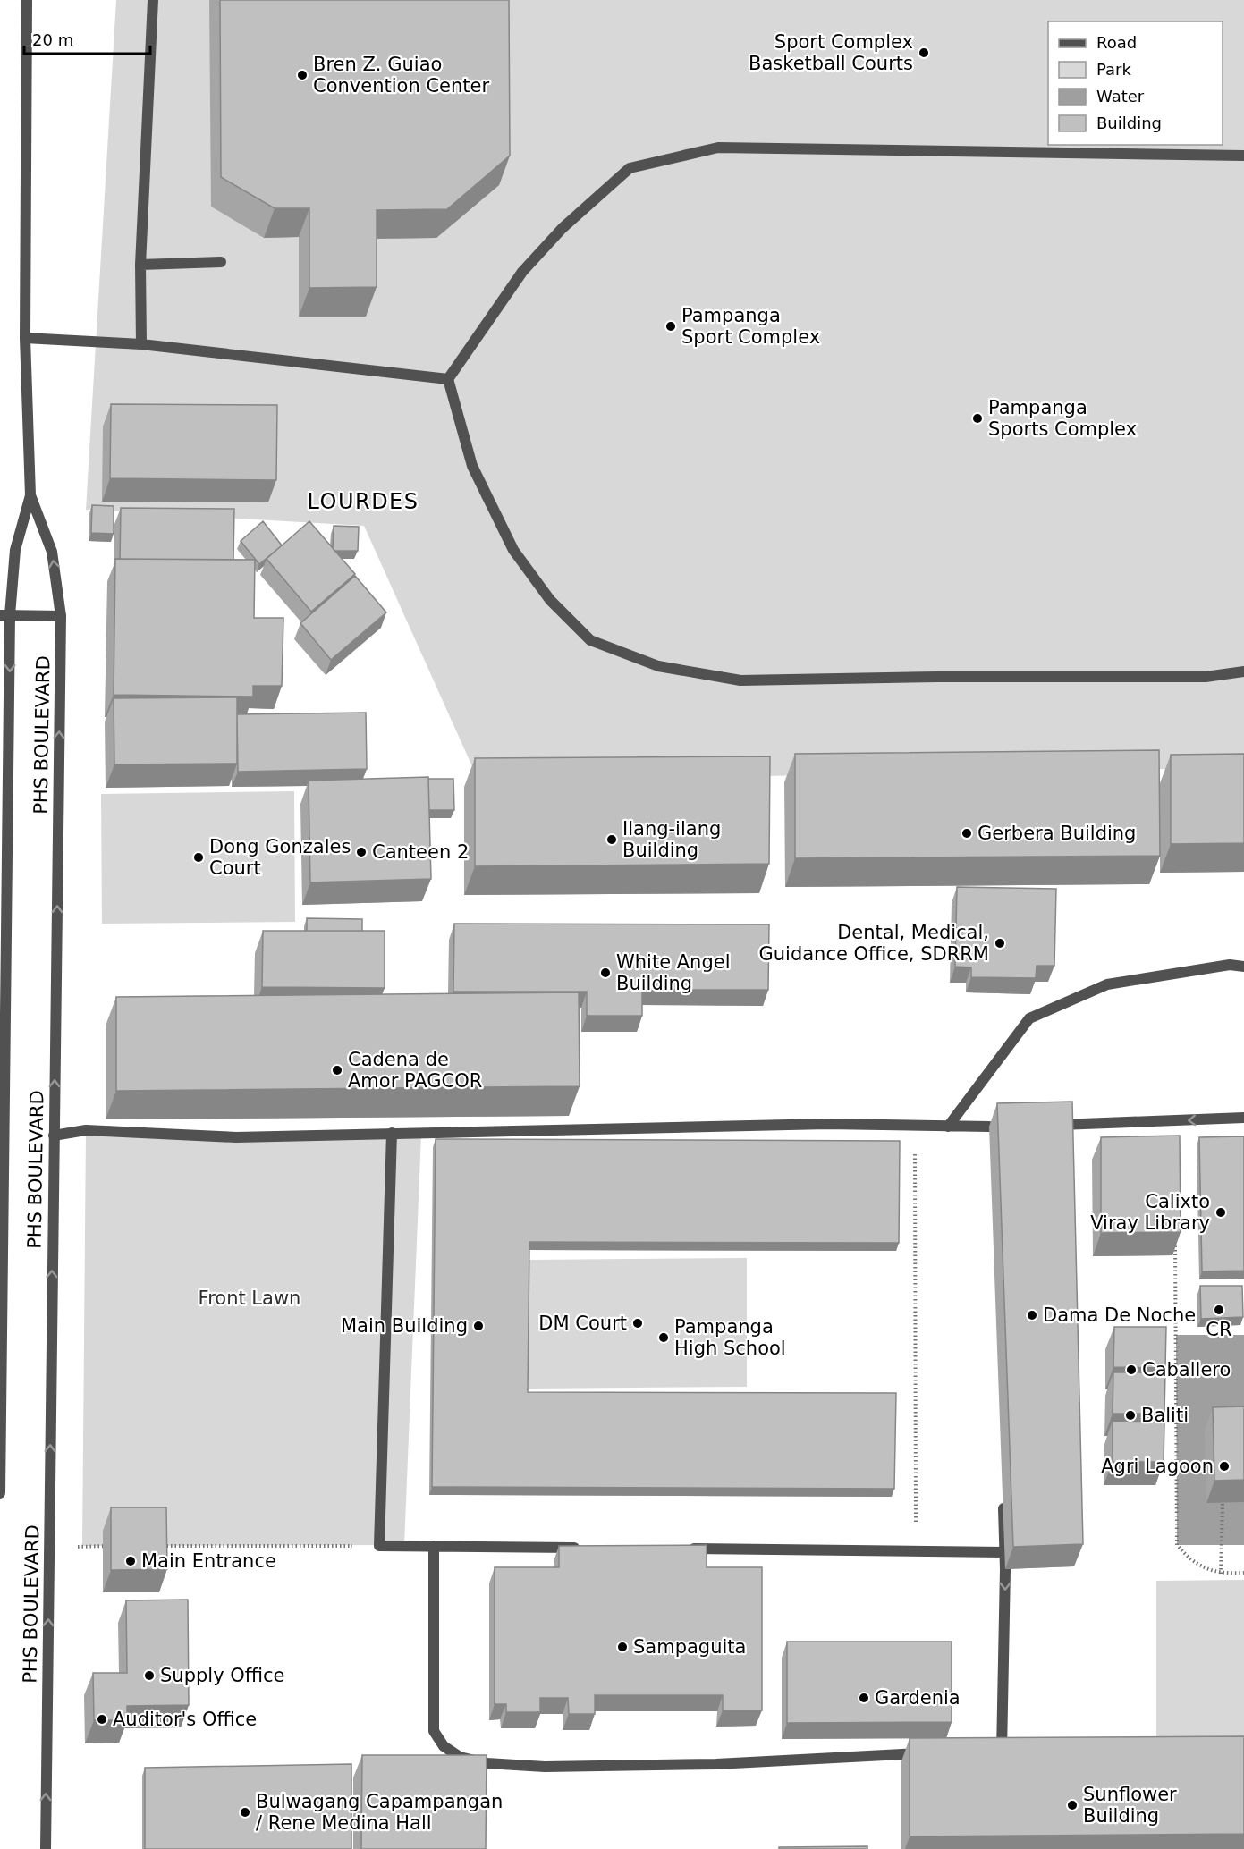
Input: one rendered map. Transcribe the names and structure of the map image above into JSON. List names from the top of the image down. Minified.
{"streets":{"street":["PHS BOULEVARD"]},"districts":["LOURDES"],"parks":["Front Lawn"],"places":["Sport Complex Basketball Courts","Bren Z. Guiao Convention Center","Pampanga Sport Complex","Pampanga Sports Complex","Gerbera Building","Ilang-ilang Building","Canteen 2","Dong Gonzales Court","Dental, Medical, Guidance Office, SDRRM","White Angel Building","Cadena de Amor PAGCOR","Calixto Viray Library","CR","Dama De Noche","DM Court","Main Building","Pampanga High School","Caballero","Baliti","Agri Lagoon","Main Entrance","Sampaguita","Supply Office","Gardenia","Auditor's Office","Sunflower Building","Bulwagang Capampangan / Rene Medina Hall"],"legend":["Road","Park","Water","Building"],"scale_bar":"20 m"}
